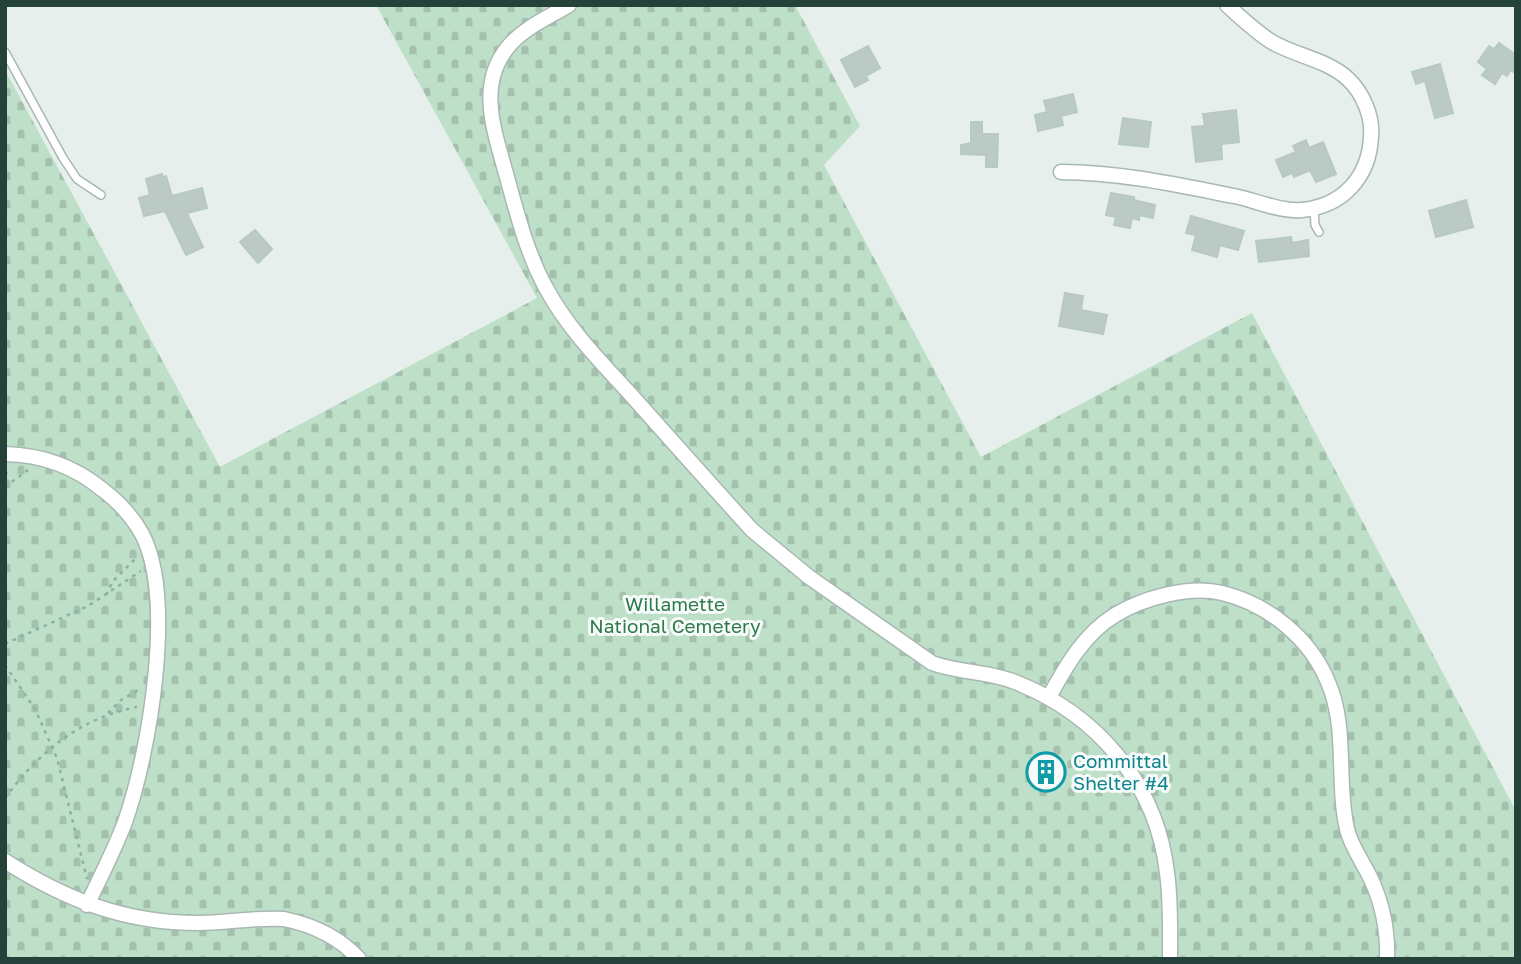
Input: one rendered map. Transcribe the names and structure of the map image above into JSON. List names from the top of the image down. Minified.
{"parks":["Willamette National Cemetery"],"places":{"building":["Committal Shelter #4"]}}
